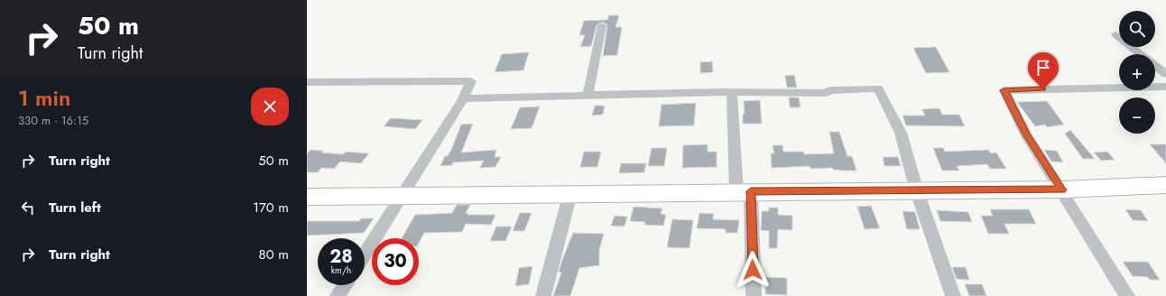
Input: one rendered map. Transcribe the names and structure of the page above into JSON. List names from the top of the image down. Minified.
{"page":{"turn":["50 m","Turn right"],"map_buttons":["+","−"],"heading":["1 min","330 m · 16:15"],"list":[{"name":"Turn right","value":"50 m"},{"name":"Turn left","value":"170 m"},{"name":"Turn right","value":"80 m"}],"speed":"28 km/h","limit":"30"}}
